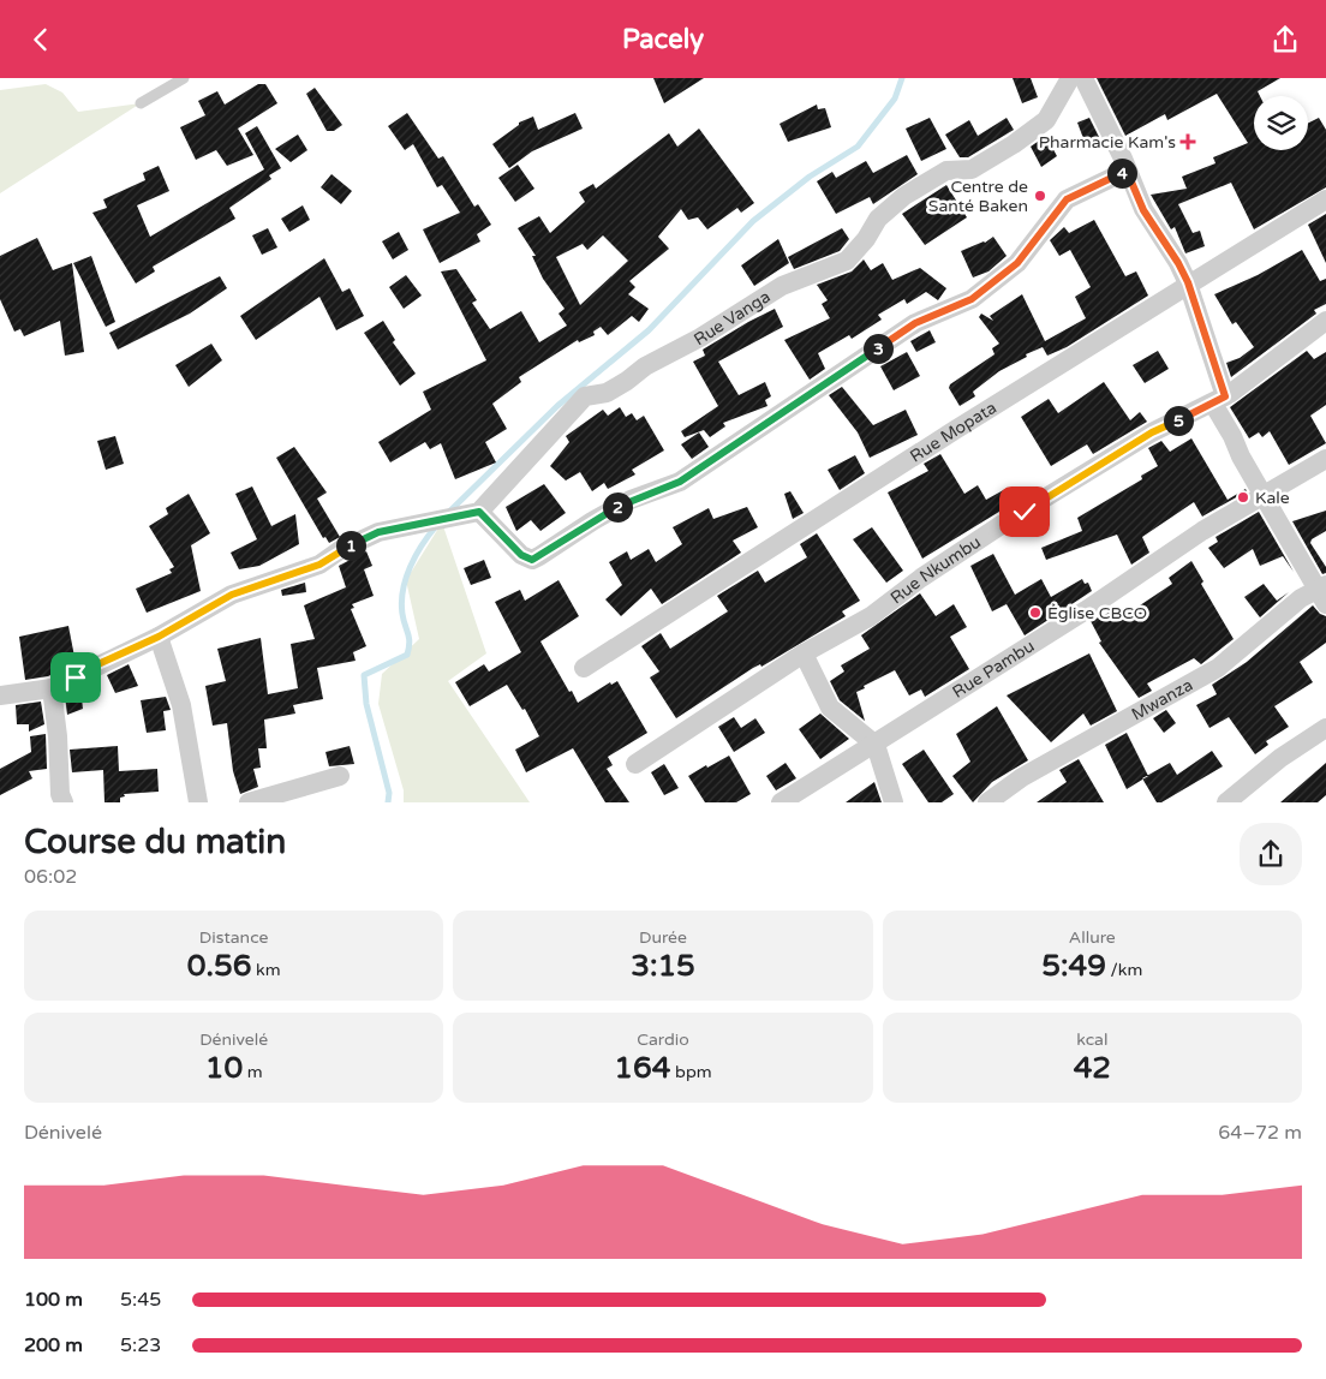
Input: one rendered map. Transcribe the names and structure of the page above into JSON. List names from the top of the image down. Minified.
{"streets":{"street":["Rue Vanga","Rue Mopata","Rue Nkumbu","Rue Pambu","Mwanza"]},"places":{"health":["Pharmacie Kam's"],"other":["Centre de Santé Baken","Kale","Église CBCO"]},"page":{"header":"Pacely","pins":["4","3","5","2","1"],"heading":["Course du matin","06:02"],"stats":[["Distance","0.56 km"],["Durée","3:15"],["Allure","5:49 /km"],["Dénivelé","10 m"],["Cardio","164 bpm"],["kcal","42"]],"chart":["Dénivelé","64–72 m"],"list":[{"name":"100 m","note":"5:45"},{"name":"200 m","note":"5:23"}]}}
